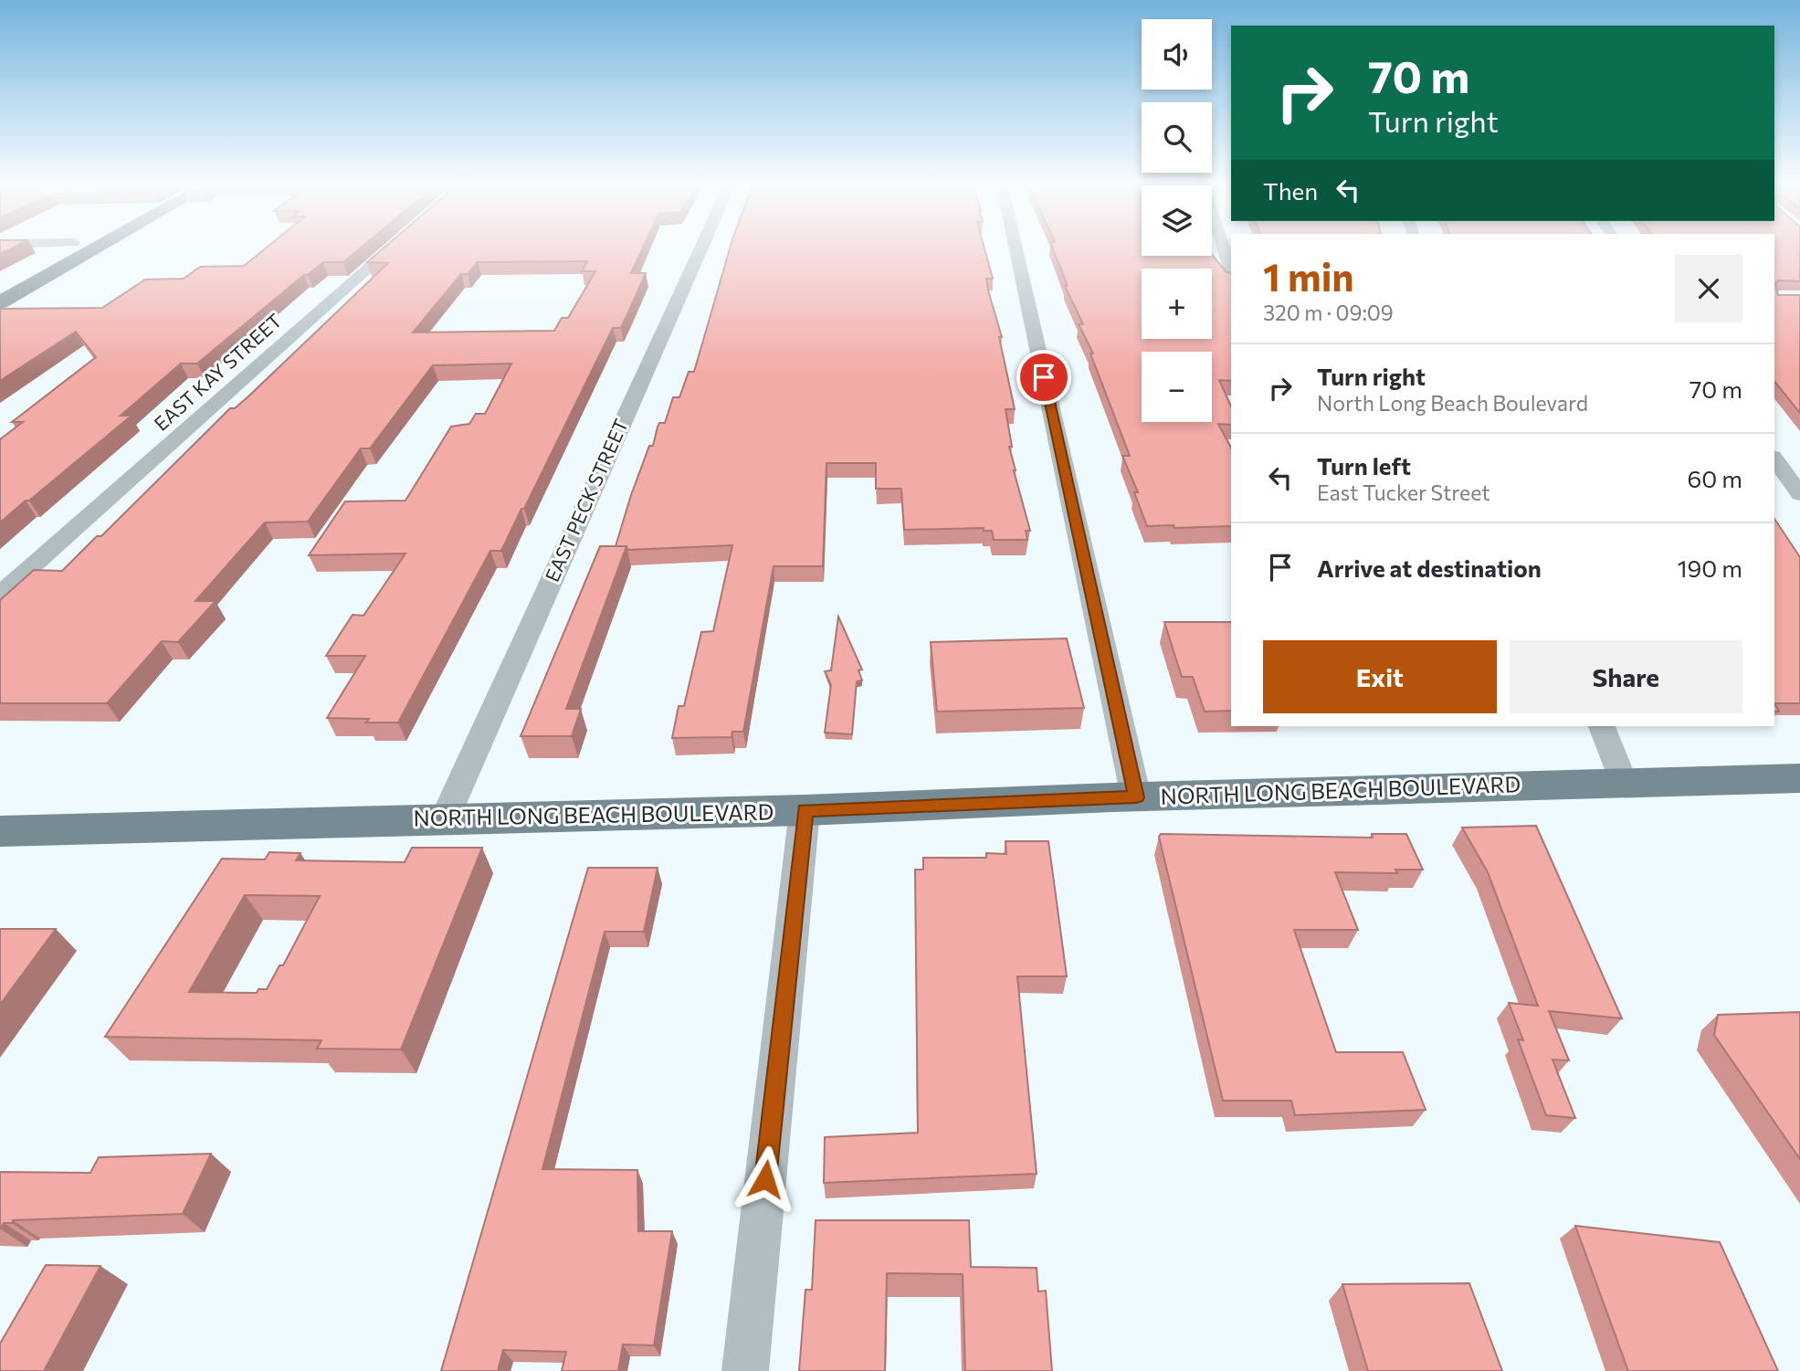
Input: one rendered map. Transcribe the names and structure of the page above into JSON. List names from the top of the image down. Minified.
{"streets":{"main road":["NORTH LONG BEACH BOULEVARD"],"street":["EAST KAY STREET","EAST PECK STREET"]},"crossings":[["EAST PECK STREET","NORTH LONG BEACH BOULEVARD"]],"page":{"map_buttons":["+","−"],"turn":["70 m","Turn right"],"then":"Then","heading":["1 min","320 m · 09:09"],"list":[{"name":"Turn right","note":"North Long Beach Boulevard","value":"70 m"},{"name":"Turn left","note":"East Tucker Street","value":"60 m"},{"name":"Arrive at destination","value":"190 m"}],"buttons":["Exit","Share"]}}
